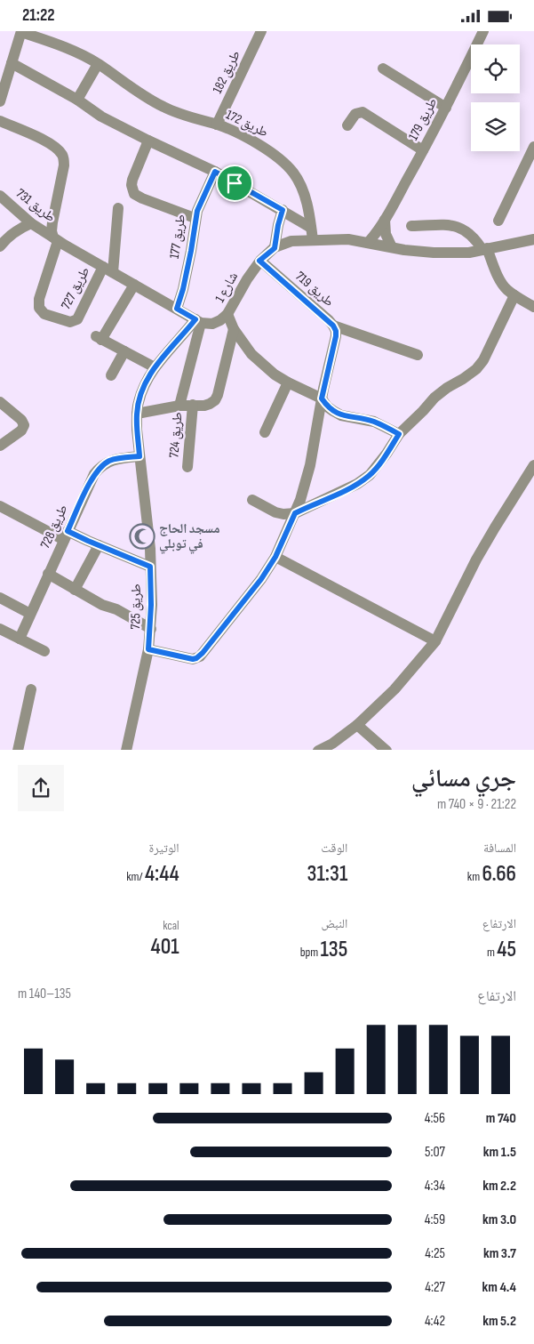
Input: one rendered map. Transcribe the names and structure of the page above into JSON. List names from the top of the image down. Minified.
{"streets":{"street":["طريق 182","طريق 179","طريق 172","طريق 731","طريق 177","شارع 1","طريق 727","طريق 719","طريق 724","طريق 728","طريق 725"]},"crossings":[["طريق 182","طريق 172"],["طريق 179","شارع 1"],["طريق 172","شارع 1"],["طريق 731","طريق 727"],["شارع 1","طريق 719"],["شارع 1","طريق 725"],["طريق 719","طريق 725"],["طريق 728","طريق 725"]],"places":{"mosque":["مسجد الحاج في توبلي"]},"page":{"status":"21:22","heading":["جري مسائي","21:22 · 9 × 740 m"],"stats":[["المسافة","6.66 km"],["الوقت","31:31"],["الوتيرة","4:44 /km"],["الارتفاع","45 m"],["النبض","135 bpm"],["kcal","401"]],"chart":["الارتفاع","135–140 m"],"list":[{"name":"740 m","note":"4:56"},{"name":"1.5 km","note":"5:07"},{"name":"2.2 km","note":"4:34"},{"name":"3.0 km","note":"4:59"},{"name":"3.7 km","note":"4:25"},{"name":"4.4 km","note":"4:27"},{"name":"5.2 km","note":"4:42"}]}}
